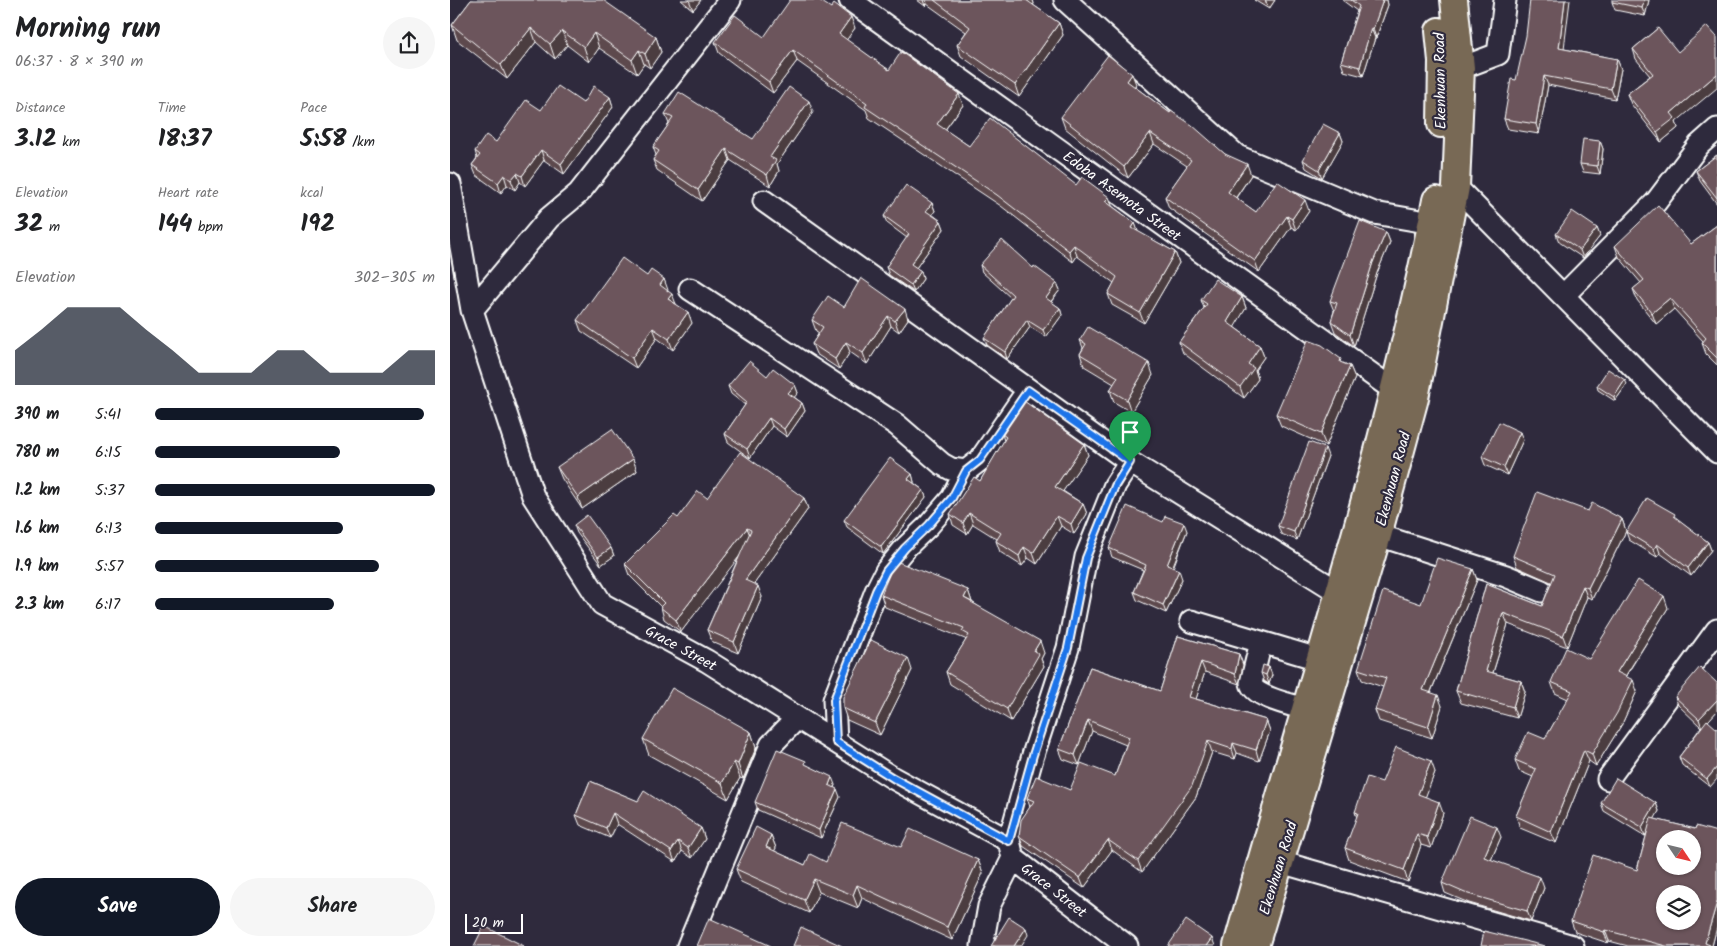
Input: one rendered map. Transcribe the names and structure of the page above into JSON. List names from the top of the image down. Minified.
{"streets":{"main road":["Ekenhuan Road"],"street":["Edoba Asemota Street","Grace Street"]},"crossings":[["Ekenhuan Road","Edoba Asemota Street"]],"scale_bar":"20 m","north":"bottom right","page":{"heading":["Morning run","06:37 · 8 × 390 m"],"stats":[["Distance","3.12 km"],["Time","18:37"],["Pace","5:58 /km"],["Elevation","32 m"],["Heart rate","144 bpm"],["kcal","192"]],"chart":["Elevation","302–305 m"],"list":[{"name":"390 m","note":"5:41"},{"name":"780 m","note":"6:15"},{"name":"1.2 km","note":"5:37"},{"name":"1.6 km","note":"6:13"},{"name":"1.9 km","note":"5:57"},{"name":"2.3 km","note":"6:17"}],"buttons":["Save","Share"],"scale":"20 m"}}
